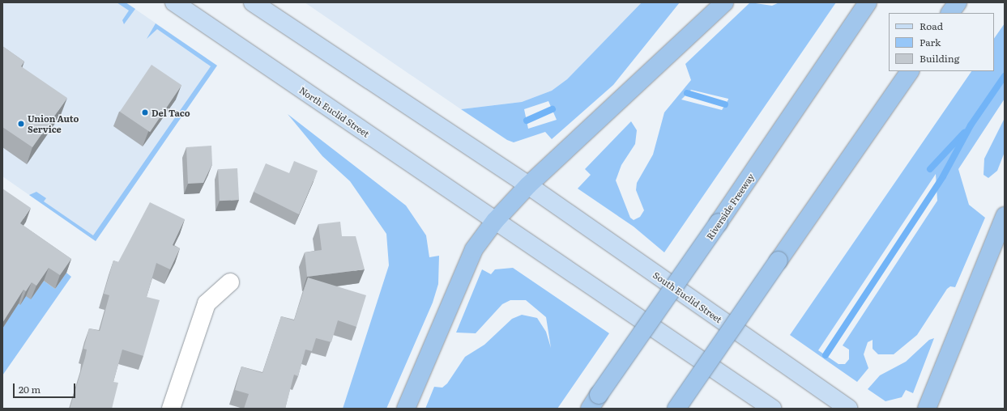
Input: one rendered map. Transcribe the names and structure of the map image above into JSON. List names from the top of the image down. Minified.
{"streets":{"highway":["Riverside Freeway"],"main road":["North Euclid Street","South Euclid Street"]},"places":["Del Taco","Union Auto Service"],"legend":["Road","Park","Building"],"scale_bar":"20 m"}
